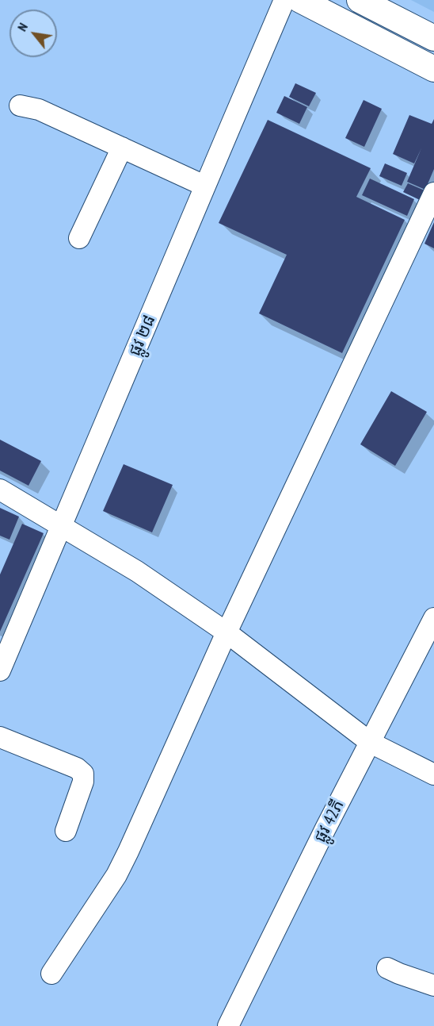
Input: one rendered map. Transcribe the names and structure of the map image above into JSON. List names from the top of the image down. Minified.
{"streets":{"street":["ផ្លូវ ២៨","ផ្លូវ 42ភី"]},"north":"top left"}
